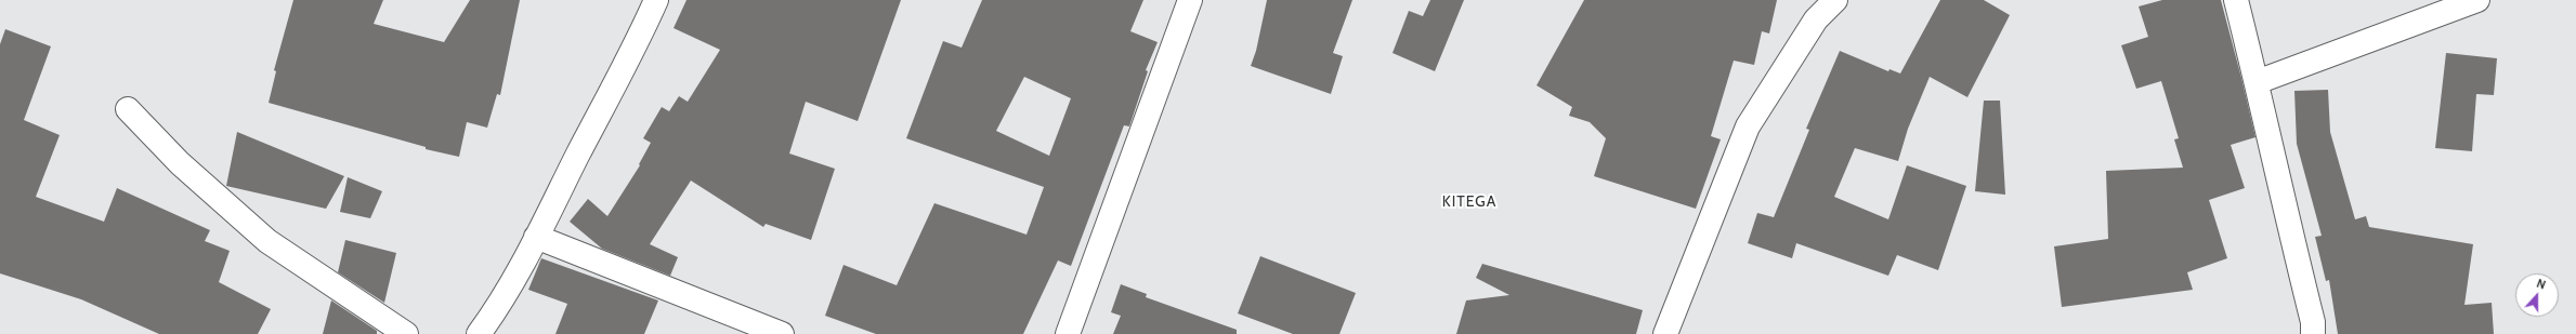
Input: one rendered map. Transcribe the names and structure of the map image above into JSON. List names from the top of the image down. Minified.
{"districts":["KITEGA"],"north":"top"}
